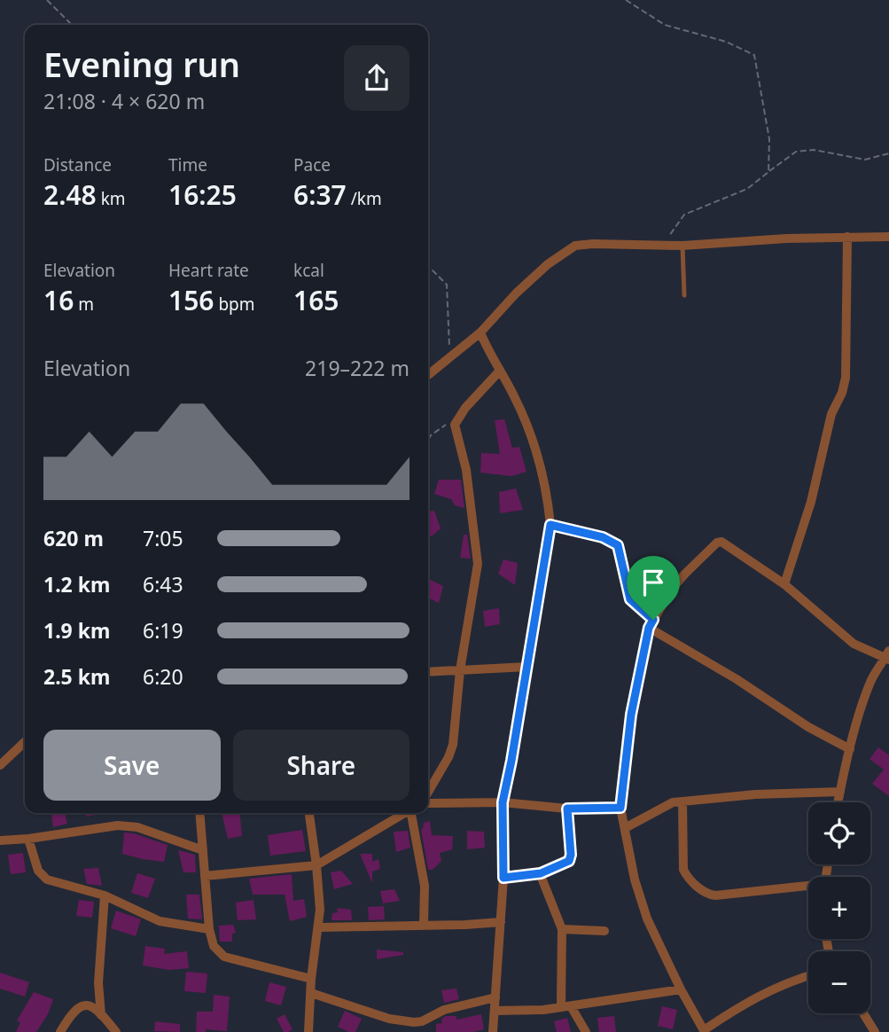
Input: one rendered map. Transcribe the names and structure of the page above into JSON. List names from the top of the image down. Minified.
{"page":{"heading":["Evening run","21:08 · 4 × 620 m"],"stats":[["Distance","2.48 km"],["Time","16:25"],["Pace","6:37 /km"],["Elevation","16 m"],["Heart rate","156 bpm"],["kcal","165"]],"chart":["Elevation","219–222 m"],"list":[{"name":"620 m","note":"7:05"},{"name":"1.2 km","note":"6:43"},{"name":"1.9 km","note":"6:19"},{"name":"2.5 km","note":"6:20"}],"buttons":["Save","Share"],"map_buttons":["+","−"]}}
